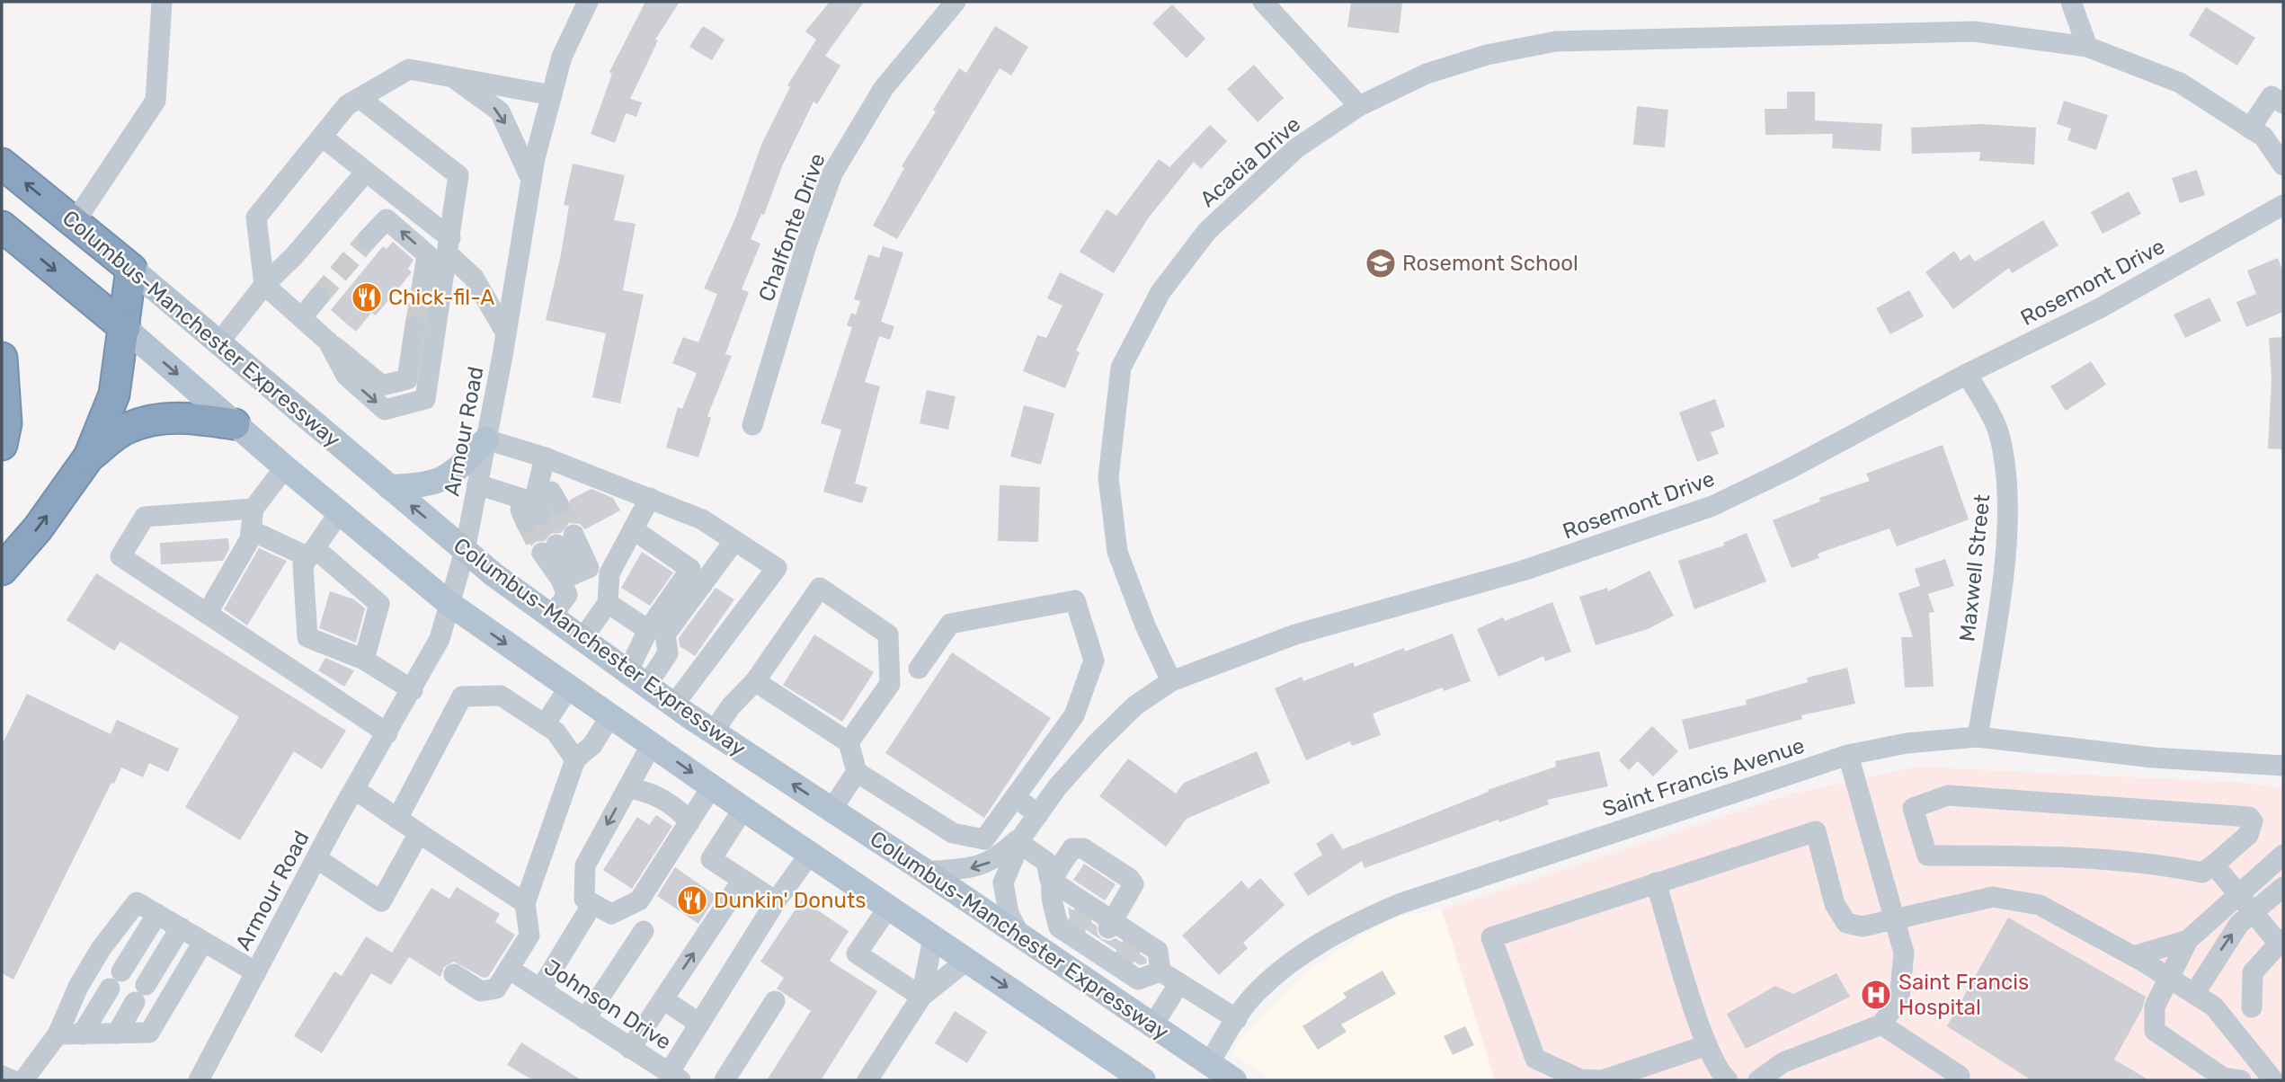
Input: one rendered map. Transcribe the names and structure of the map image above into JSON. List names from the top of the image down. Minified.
{"streets":{"highway":["Columbus-Manchester Expressway"],"street":["Acacia Drive","Chalfonte Drive","Rosemont Drive","Armour Road","Maxwell Street","Saint Francis Avenue","Johnson Drive"]},"crossings":[["Acacia Drive","Rosemont Drive"],["Rosemont Drive","Columbus-Manchester Expressway"],["Rosemont Drive","Maxwell Street"],["Columbus-Manchester Expressway","Armour Road"],["Columbus-Manchester Expressway","Saint Francis Avenue"],["Maxwell Street","Saint Francis Avenue"]],"places":{"school or university":["Rosemont School"],"restaurant":["Chick-fil-A","Dunkin' Donuts"],"hospital":["Saint Francis Hospital"]}}
